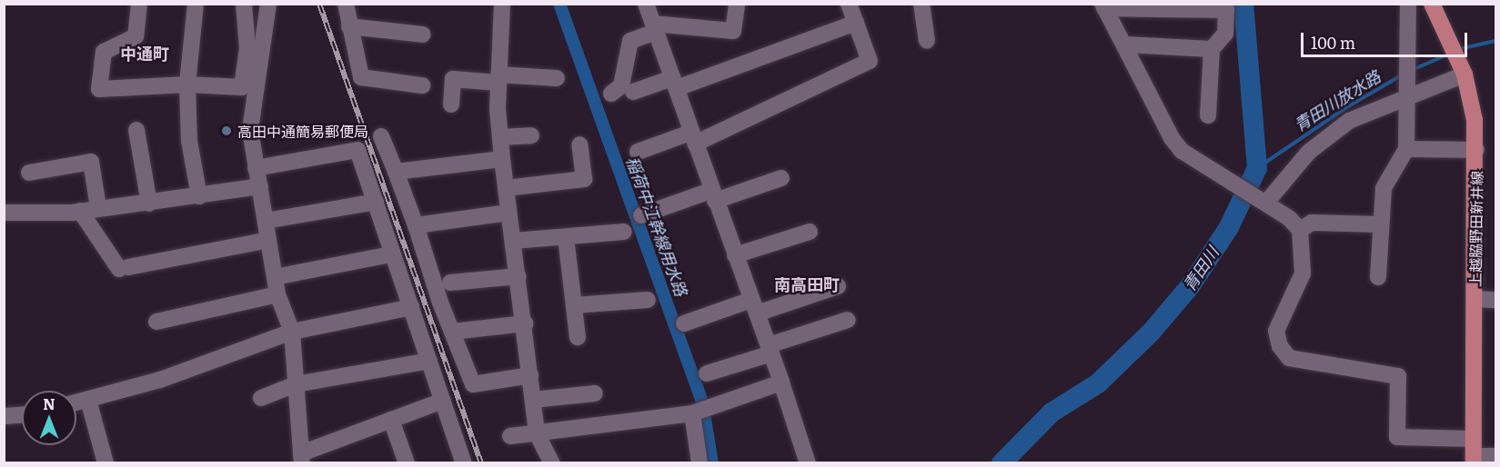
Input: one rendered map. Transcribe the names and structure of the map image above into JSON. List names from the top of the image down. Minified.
{"streets":{"main road":["上越脇野田新井線"]},"districts":["中通町","南高田町"],"water":["青田川放水路","稲荷中江幹線用水路","青田川"],"places":["高田中通簡易郵便局"],"scale_bar":"100 m","north":"top"}
